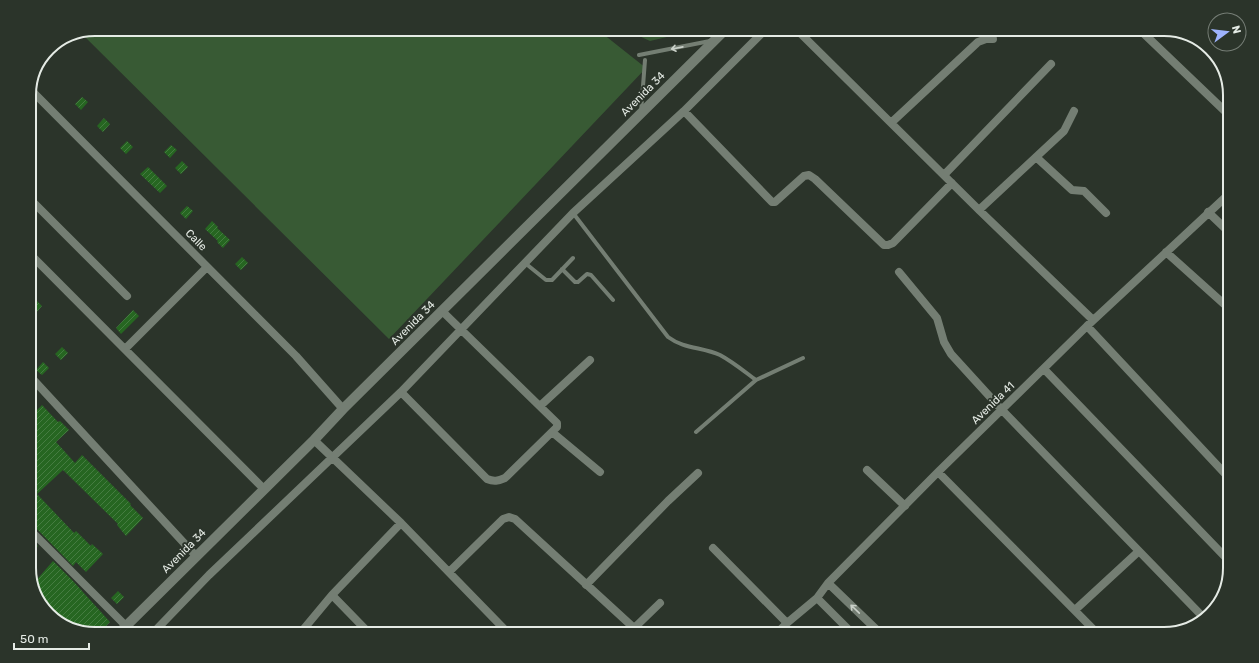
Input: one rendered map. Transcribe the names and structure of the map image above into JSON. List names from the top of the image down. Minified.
{"streets":{"street":["Avenida 34","Calle","Avenida 41"]},"crossings":[["Avenida 34","Calle"]],"scale_bar":"50 m","north":"right"}
